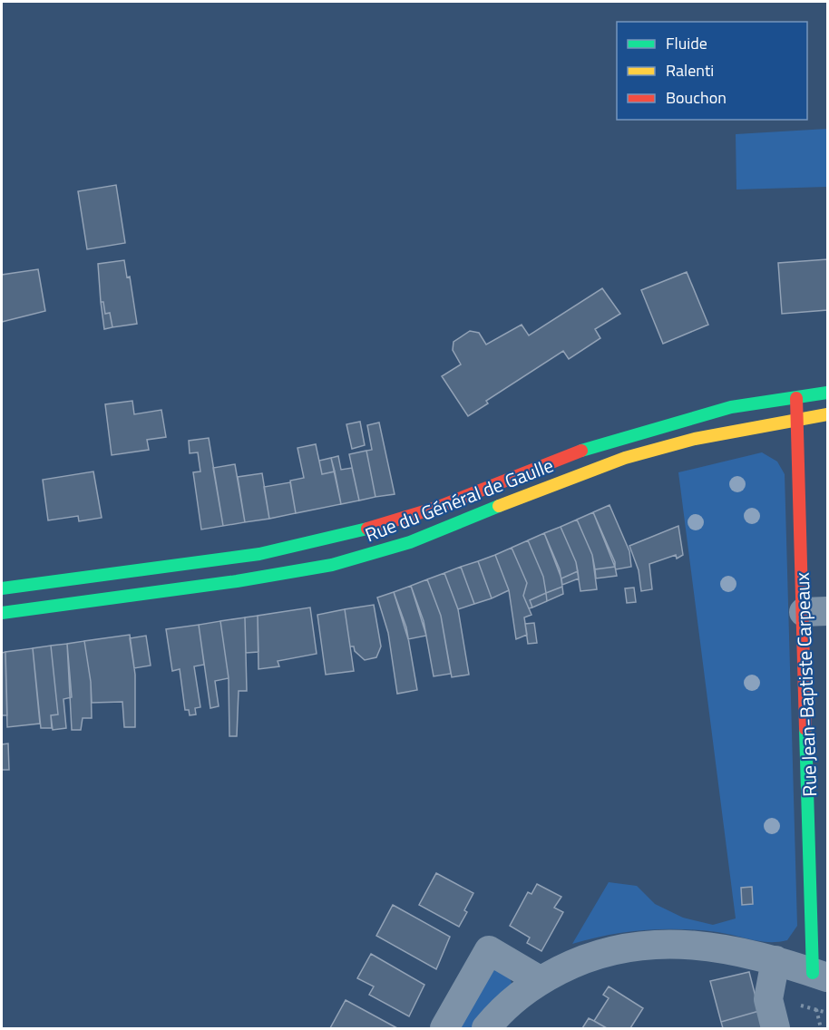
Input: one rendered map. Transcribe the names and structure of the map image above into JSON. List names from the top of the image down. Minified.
{"streets":{"main road":["Rue du Général de Gaulle","Rue Jean-Baptiste Carpeaux"]},"crossings":[["Rue du Général de Gaulle","Rue Jean-Baptiste Carpeaux"]],"legend":["Fluide","Ralenti","Bouchon"]}
